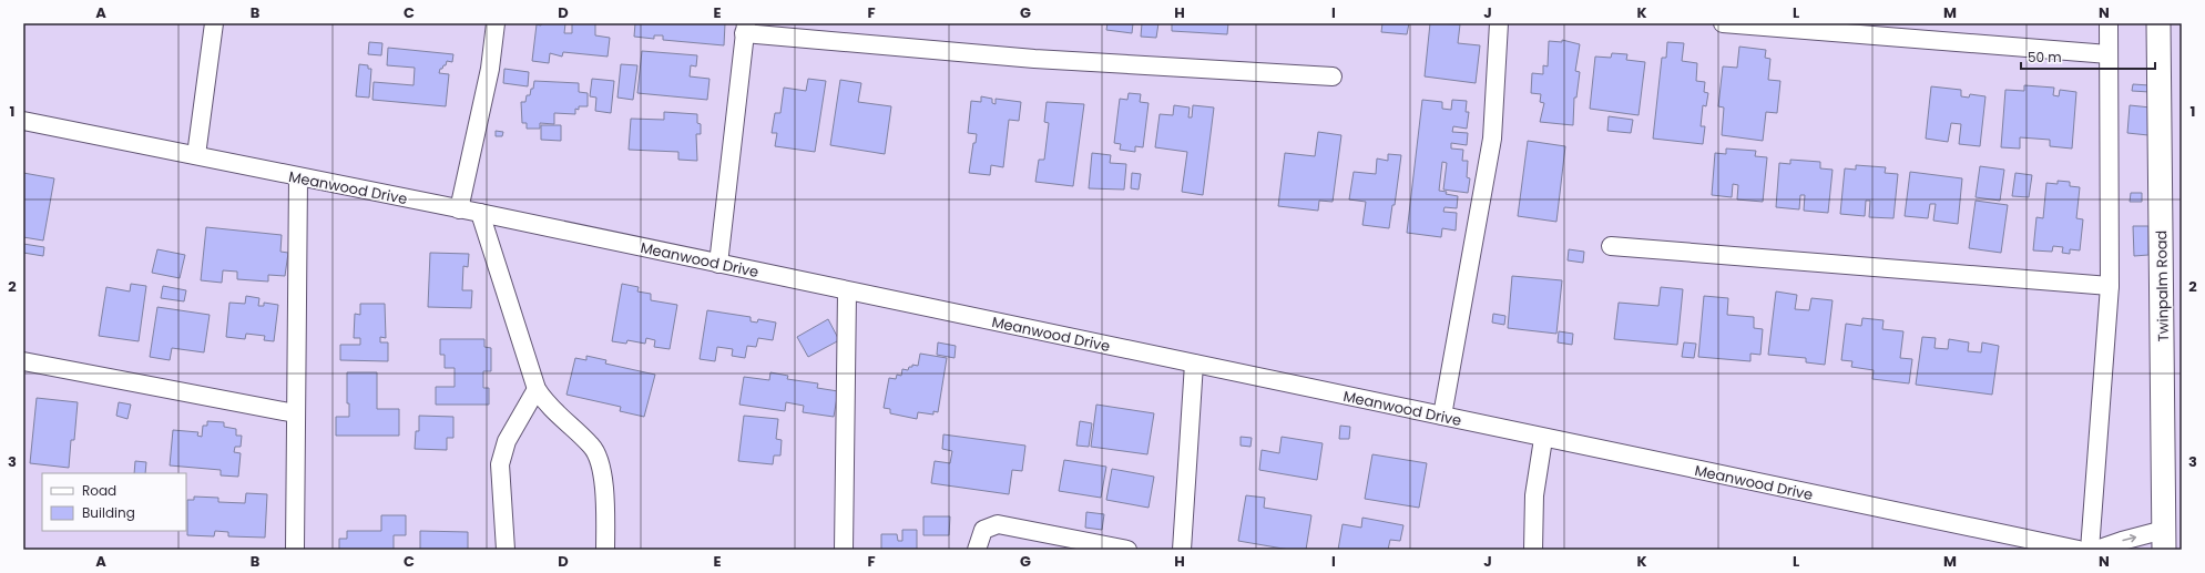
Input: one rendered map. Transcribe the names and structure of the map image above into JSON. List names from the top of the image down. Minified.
{"streets":{"main road":["Twinpalm Road"],"street":["Meanwood Drive"]},"legend":["Road","Building"],"scale_bar":"50 m","grid":{"columns":["A","B","C","D","E","F","G","H","I","J","K","L","M","N"],"rows":["1","2","3"]}}
